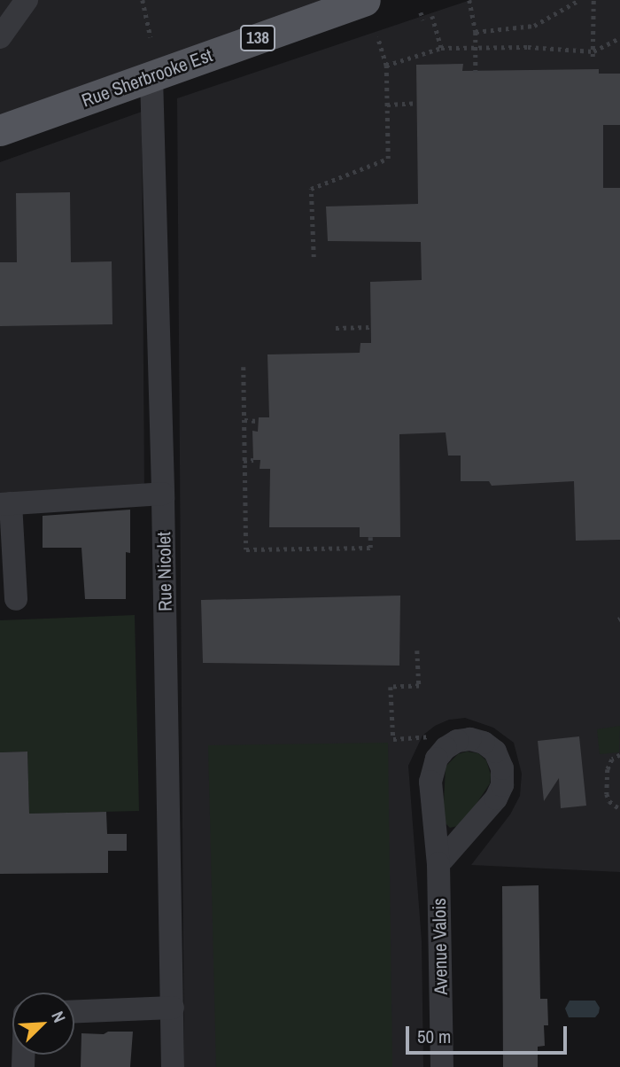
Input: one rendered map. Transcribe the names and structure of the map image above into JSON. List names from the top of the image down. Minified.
{"streets":{"main road":["138","Rue Sherbrooke Est"],"street":["Rue Nicolet","Avenue Valois"]},"crossings":[["Rue Sherbrooke Est","Rue Nicolet"]],"scale_bar":"50 m","north":"top right"}
